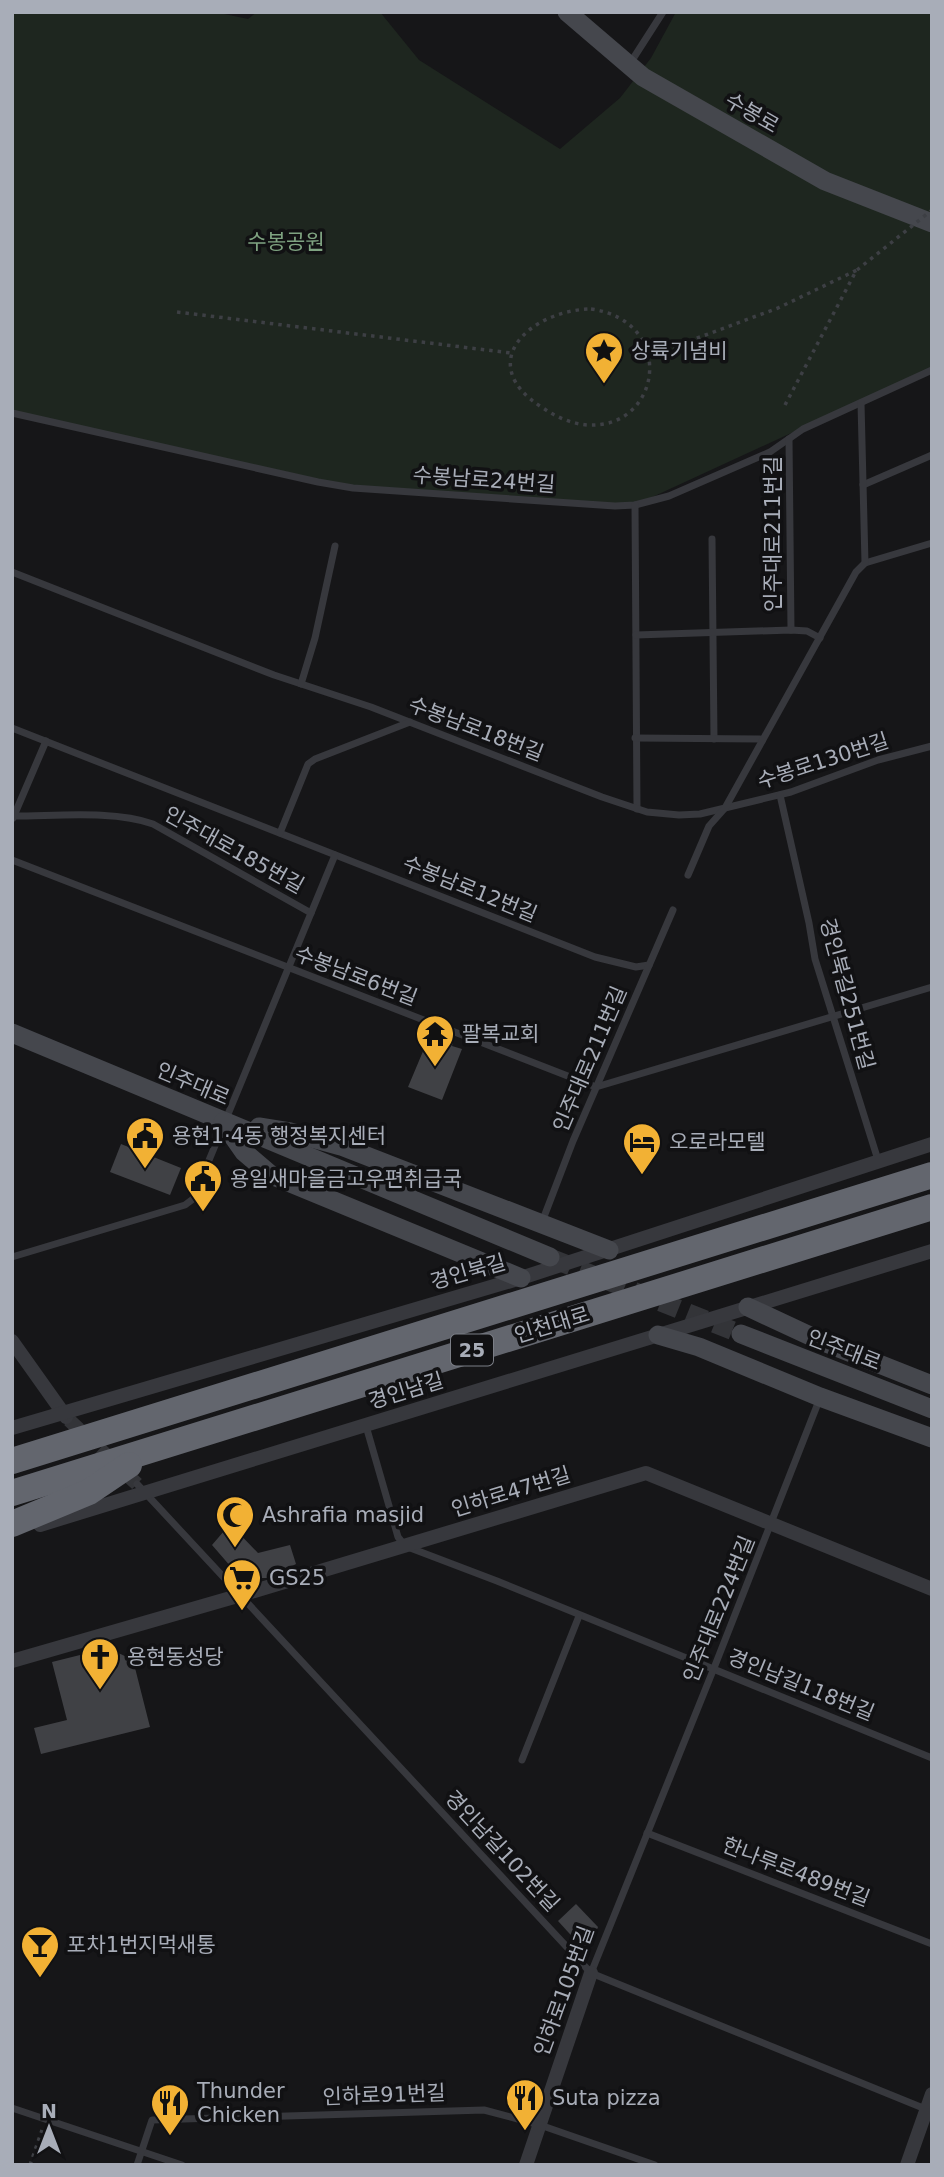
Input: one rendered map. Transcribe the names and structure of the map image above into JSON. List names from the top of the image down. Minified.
{"streets":{"highway":["인천대로","25"],"street":["수봉로","인주대로","경인북길","경인남길","인하로47번길","인하로105번길"],"lane":["수봉남로24번길","인주대로211번길","수봉남로18번길","수봉로130번길","인주대로185번길","수봉남로12번길","수봉남로6번길","경인북길251번길","인주대로224번길","경인남길118번길","경인남길102번길","한나루로489번길","인하로91번길"]},"crossings":[["수봉남로24번길","인주대로211번길"],["인주대로211번길","수봉남로12번길"],["인주대로211번길","수봉남로6번길"],["수봉남로18번길","수봉로130번길"],["수봉로130번길","경인북길251번길"],["인주대로185번길","수봉남로12번길"],["경인북길251번길","경인북길"],["경인남길","경인남길102번길"],["인하로47번길","인주대로224번길"],["인하로47번길","경인남길118번길"],["인하로47번길","경인남길102번길"],["인주대로224번길","경인남길118번길"],["인주대로224번길","한나루로489번길"],["인주대로224번길","인하로105번길"],["경인남길102번길","인하로105번길"],["한나루로489번길","인하로105번길"],["인하로105번길","인하로91번길"]],"parks":["수봉공원"],"places":{"place":["상륙기념비"],"temple":["팔복교회"],"public building":["용현1·4동 행정복지센터","용일새마을금고우편취급국"],"hotel":["오로라모텔"],"mosque":["Ashrafia masjid"],"supermarket":["GS25"],"church":["용현동성당"],"bar":["포차1번지먹새통"],"restaurant":["Suta pizza","Thunder Chicken"]},"north":"top"}
